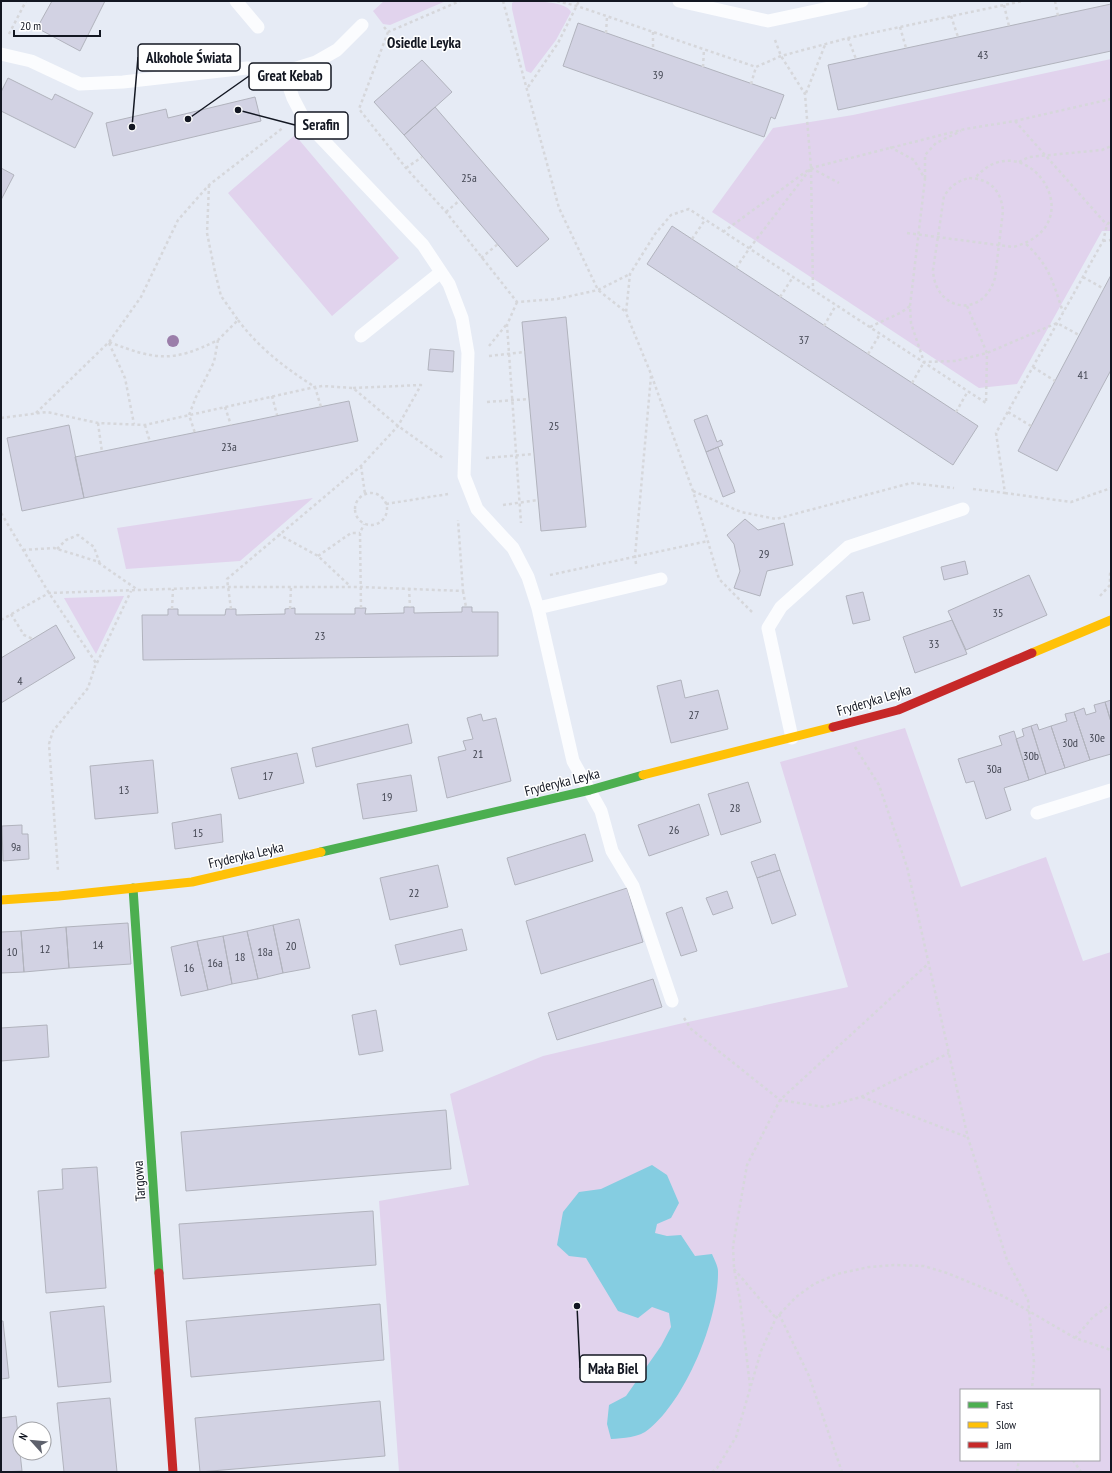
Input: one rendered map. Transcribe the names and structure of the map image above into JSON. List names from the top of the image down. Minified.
{"streets":{"street":["Fryderyka Leyka","Targowa"]},"crossings":[["Fryderyka Leyka","Targowa"]],"districts":["Osiedle Leyka"],"places":["Serafin","Great Kebab","Alkohole Świata","Mała Biel"],"house_numbers":["43","39","25a","37","41","25","23a","29","35","23","33","4","27","30e","30d","21","30b","30a","17","13","19","28","26","15","9a","22","14","20","12","10","18a","18","16a","16"],"legend":["Fast","Slow","Jam"],"scale_bar":"20 m","north":"top left"}
